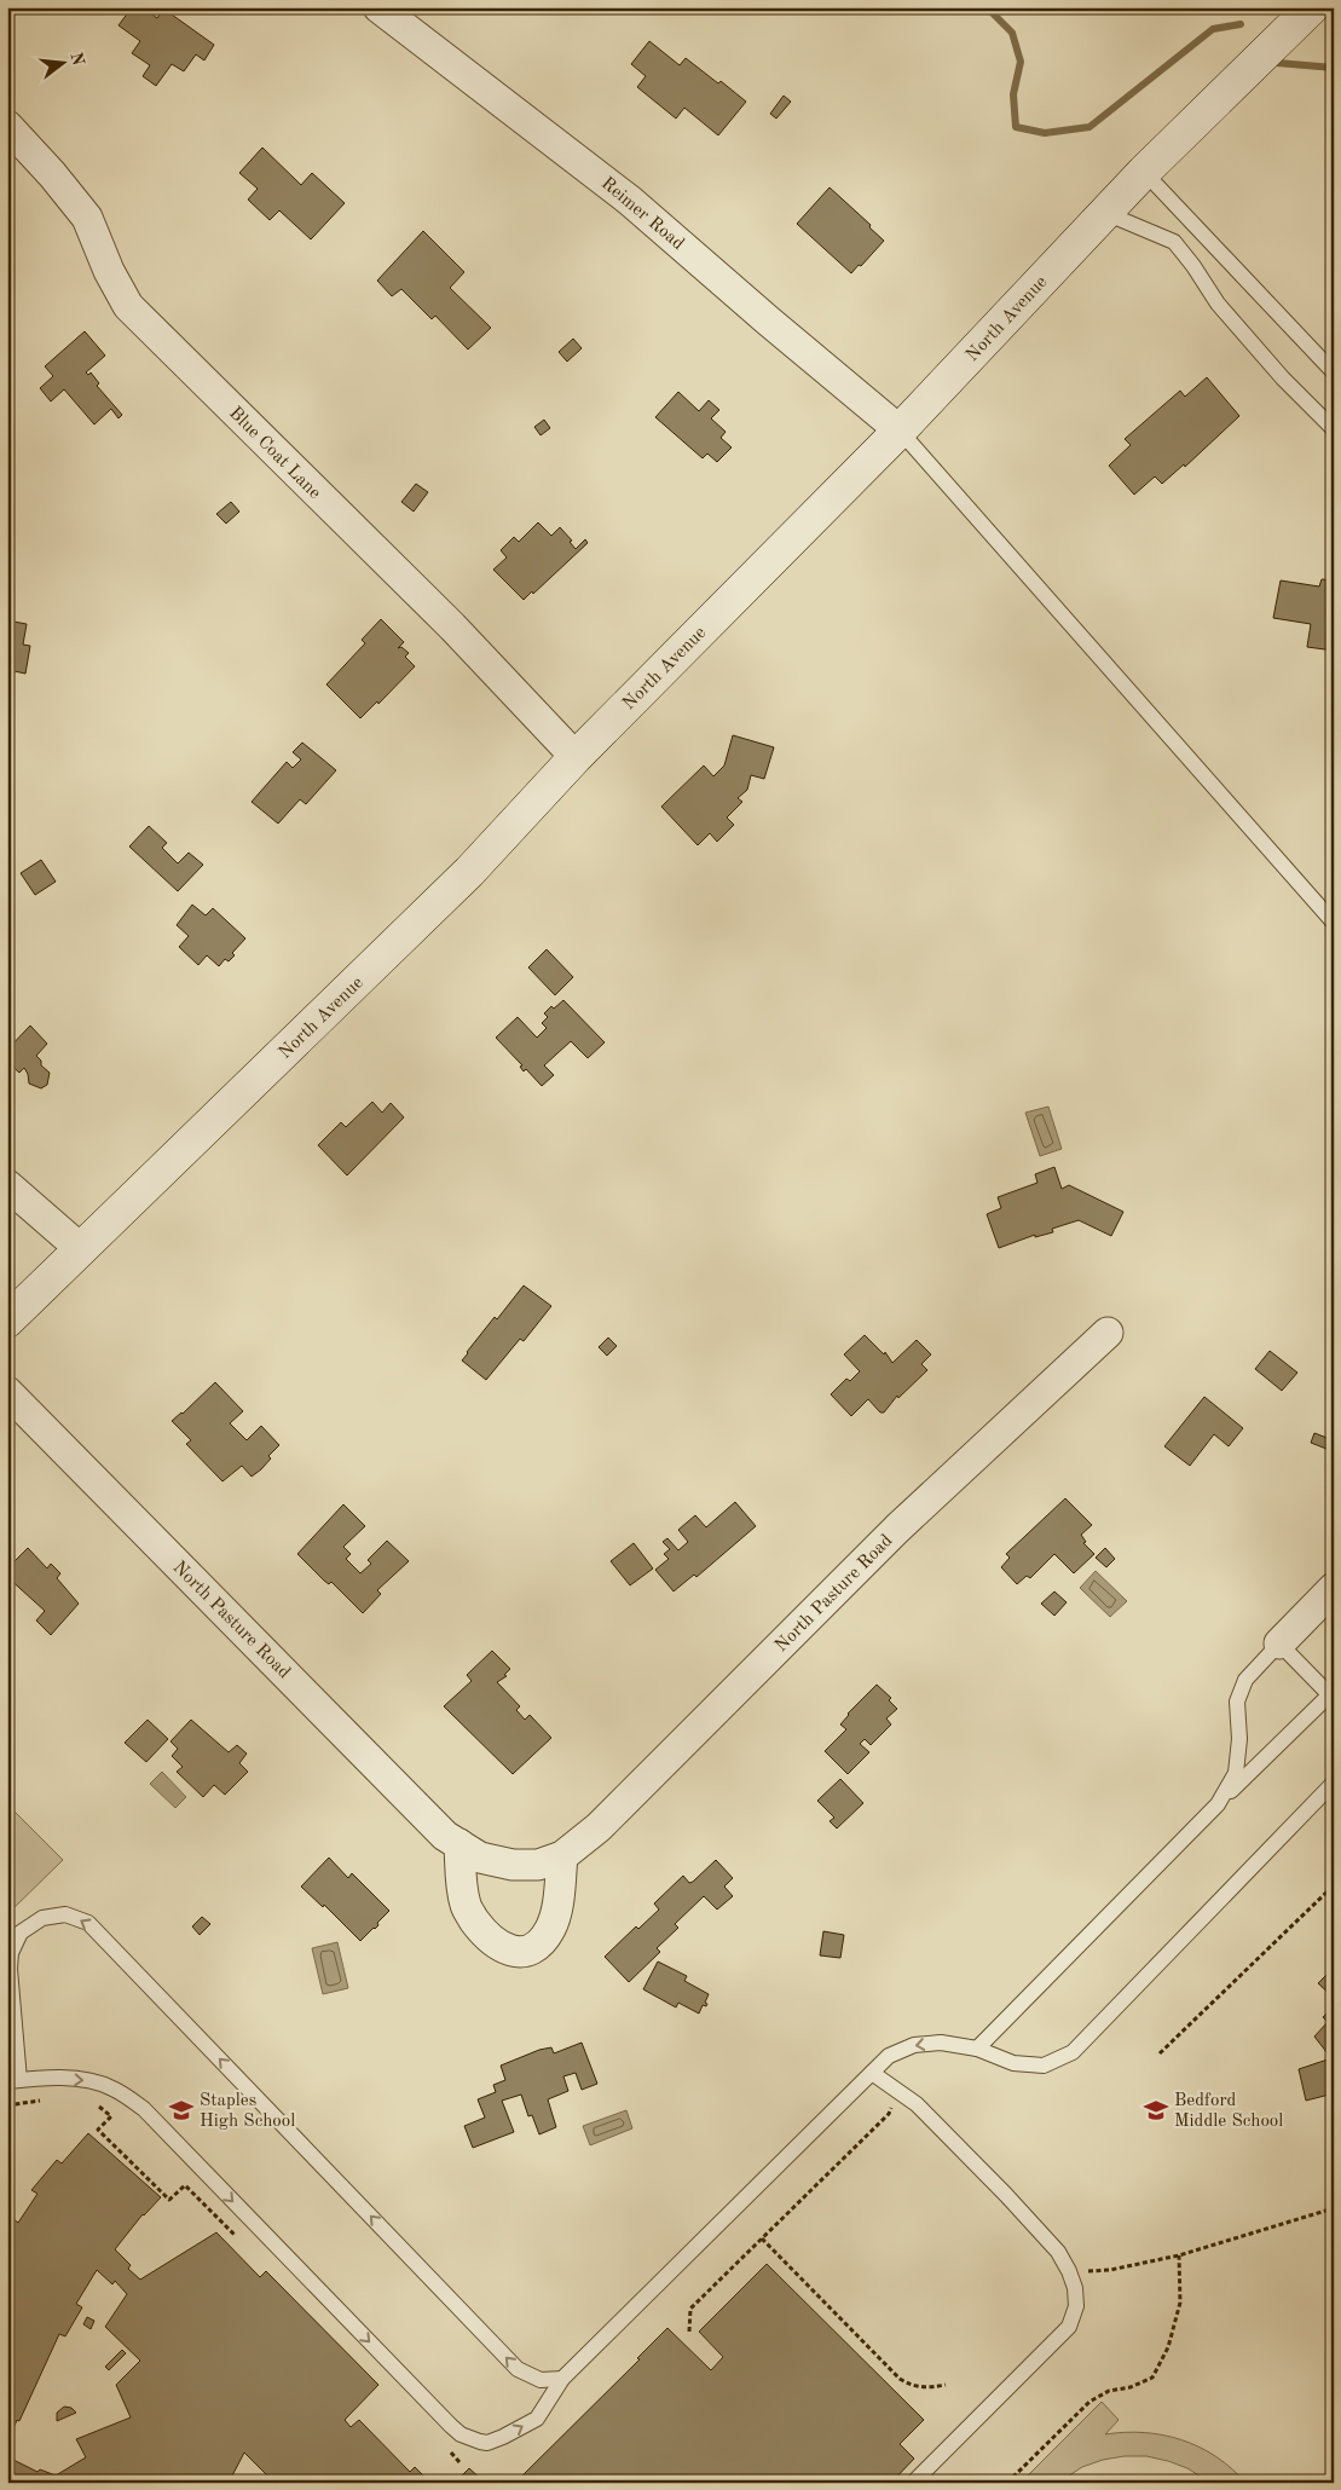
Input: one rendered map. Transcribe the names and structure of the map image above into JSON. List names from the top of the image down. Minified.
{"streets":{"street":["Reimer Road","North Avenue","Blue Coat Lane","North Pasture Road"]},"crossings":[["Reimer Road","North Avenue"],["North Avenue","Blue Coat Lane"]],"places":{"school or university":["Staples High School","Bedford Middle School"]},"north":"right"}
